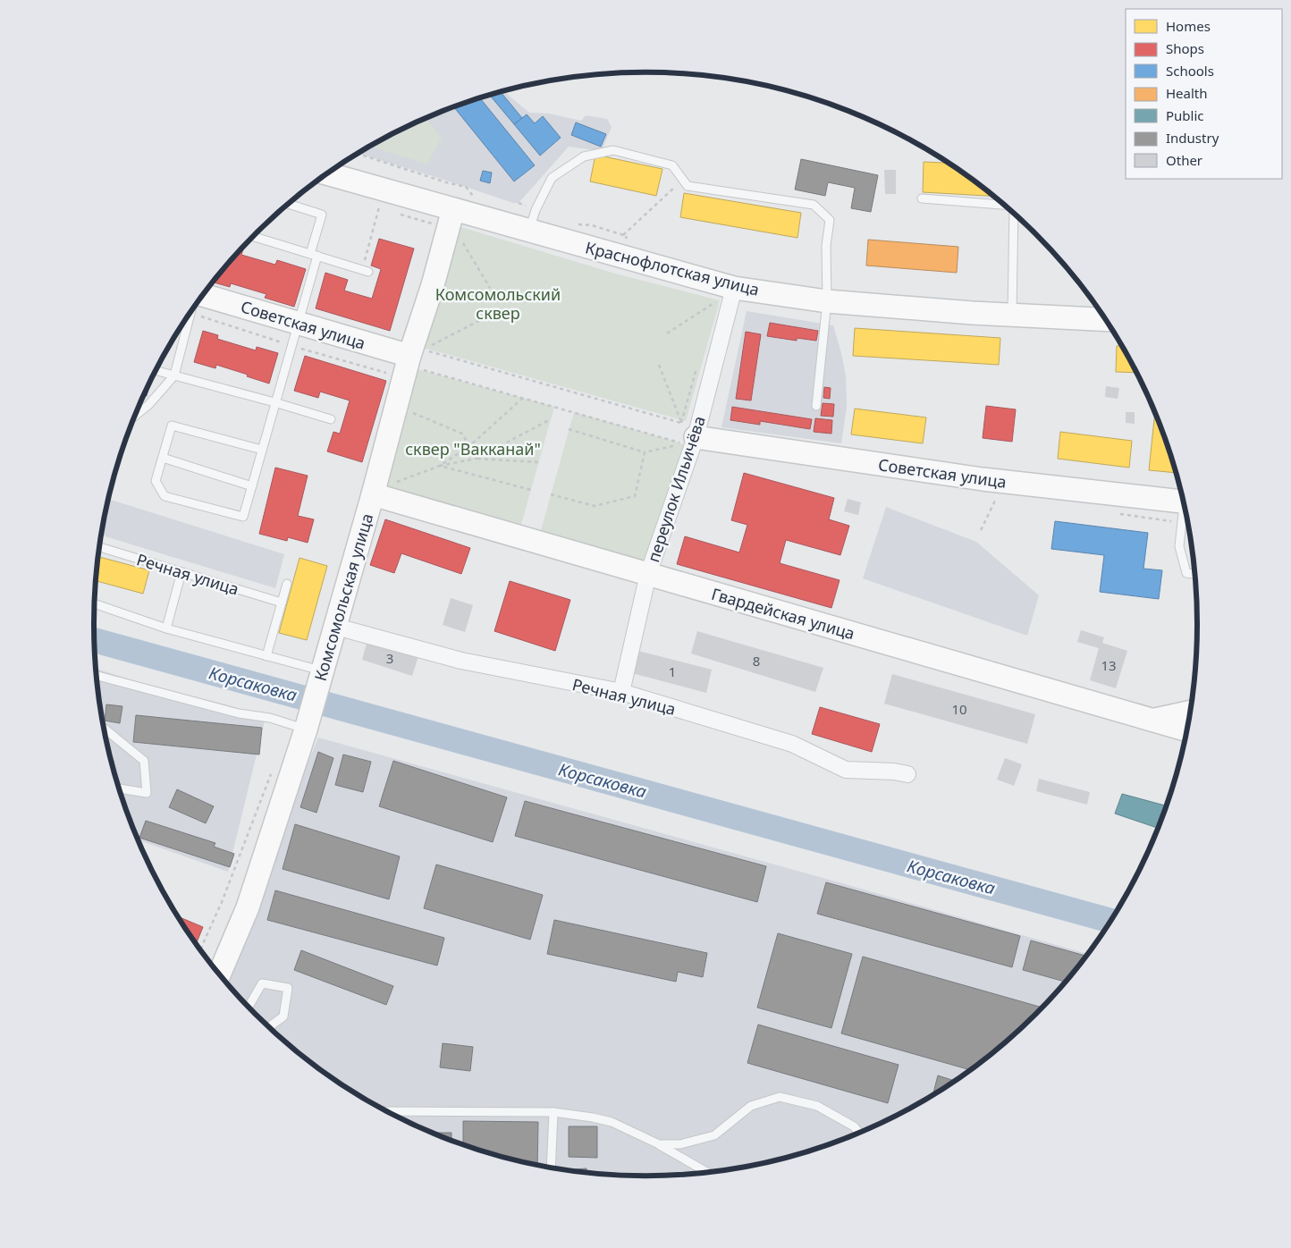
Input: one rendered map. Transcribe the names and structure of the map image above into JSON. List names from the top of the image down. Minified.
{"streets":{"main road":["Краснофлотская улица","Советская улица","Комсомольская улица","Гвардейская улица"],"street":["переулок Ильичёва","Речная улица"]},"crossings":[["Краснофлотская улица","переулок Ильичёва"],["Краснофлотская улица","Комсомольская улица"],["Советская улица","переулок Ильичёва"],["Советская улица","Комсомольская улица"],["переулок Ильичёва","Речная улица"],["переулок Ильичёва","Гвардейская улица"],["Речная улица","Комсомольская улица"],["Комсомольская улица","Гвардейская улица"]],"water":["Корсаковка"],"parks":["Комсомольский сквер","сквер \"Вакканай\""],"house_numbers":["3","8","13","1","10"],"legend":["Homes","Shops","Schools","Health","Public","Industry","Other"]}
